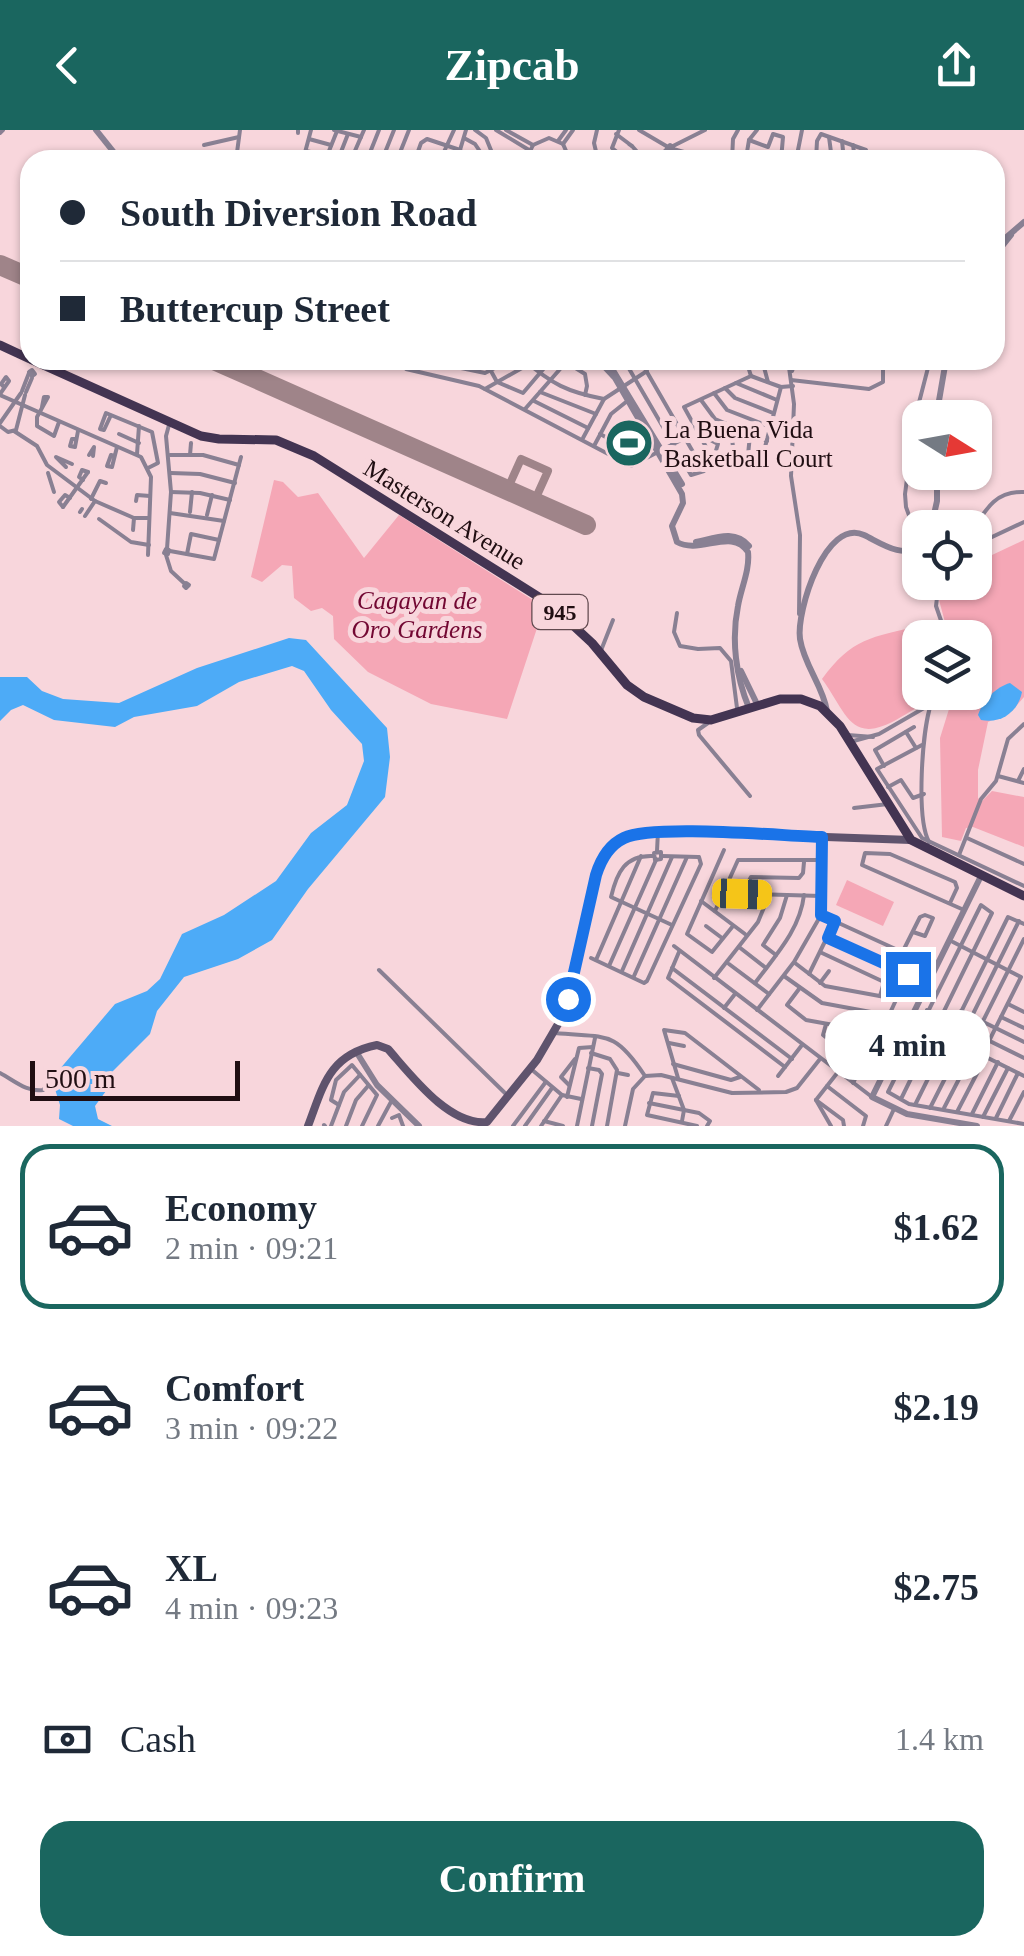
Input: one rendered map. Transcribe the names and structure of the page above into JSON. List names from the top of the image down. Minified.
{"streets":{"main road":["Masterson Avenue","945"]},"parks":["Cagayan de Oro Gardens"],"places":{"sports":["La Buena Vida Basketball Court"]},"scale_bar":"500 m","north":"right","page":{"header":"Zipcab","banner":["South Diversion Road","Buttercup Street"],"bubble":"4 min","scale":"500 m","list":[{"name":"Economy","note":"2 min · 09:21","value":"$1.62"},{"name":"Comfort","note":"3 min · 09:22","value":"$2.19"},{"name":"XL","note":"4 min · 09:23","value":"$2.75"}],"pay":["Cash","1.4 km"],"buttons":"Confirm"}}
